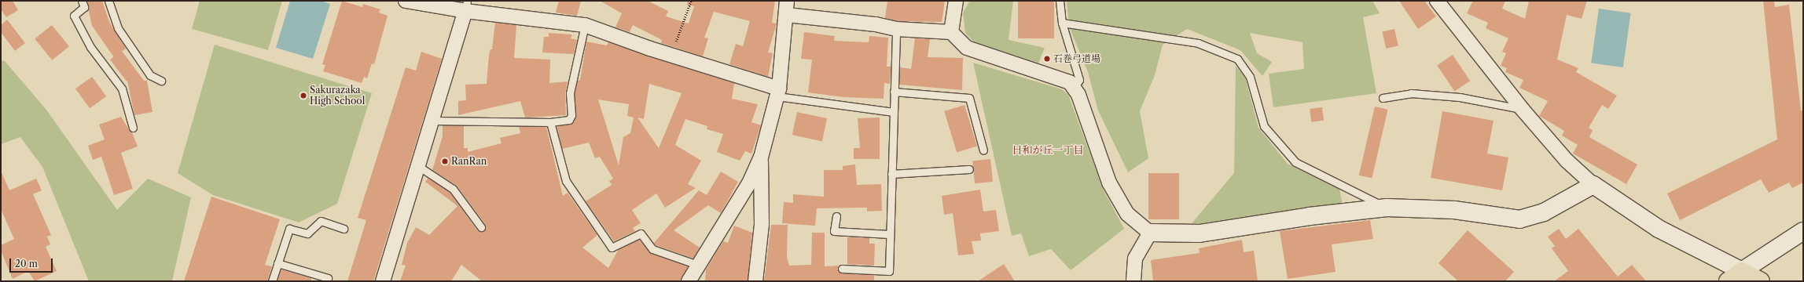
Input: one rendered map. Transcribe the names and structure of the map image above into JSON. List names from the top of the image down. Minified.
{"districts":["日和が丘一丁目"],"places":["石巻弓道場","Sakurazaka High School","RanRan"],"scale_bar":"20 m"}
